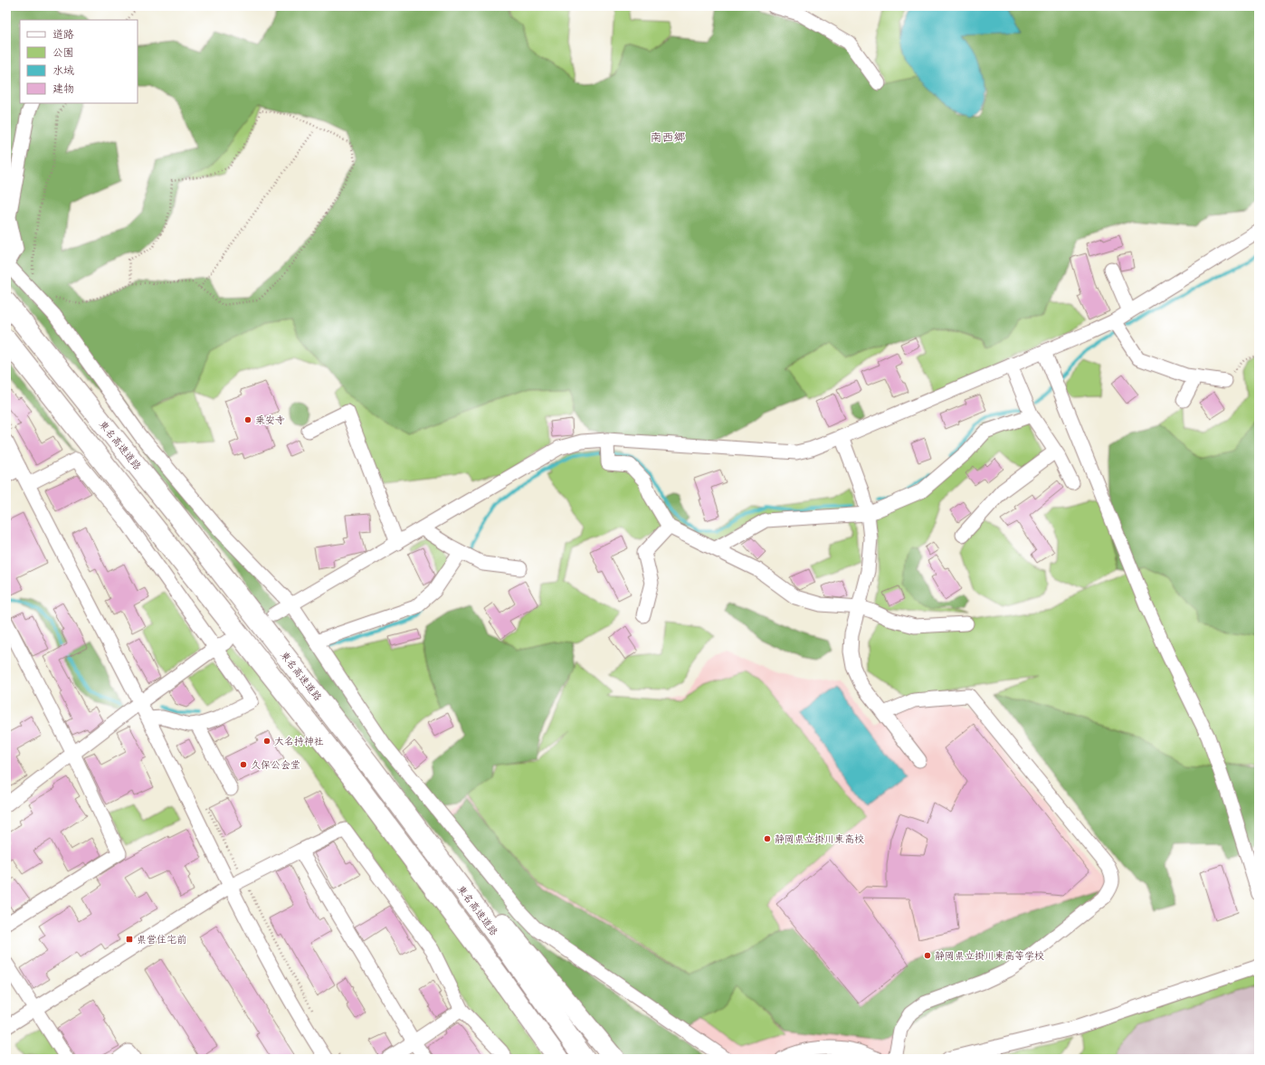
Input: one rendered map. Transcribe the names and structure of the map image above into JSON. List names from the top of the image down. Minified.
{"streets":{"highway":["東名高速道路"]},"districts":["南西郷"],"places":{"other":["乗安寺","大名持神社","久保公会堂","静岡県立掛川東高校","静岡県立掛川東高等学校"],"transit":["県営住宅前"]},"legend":["道路","公園","水域","建物"]}
